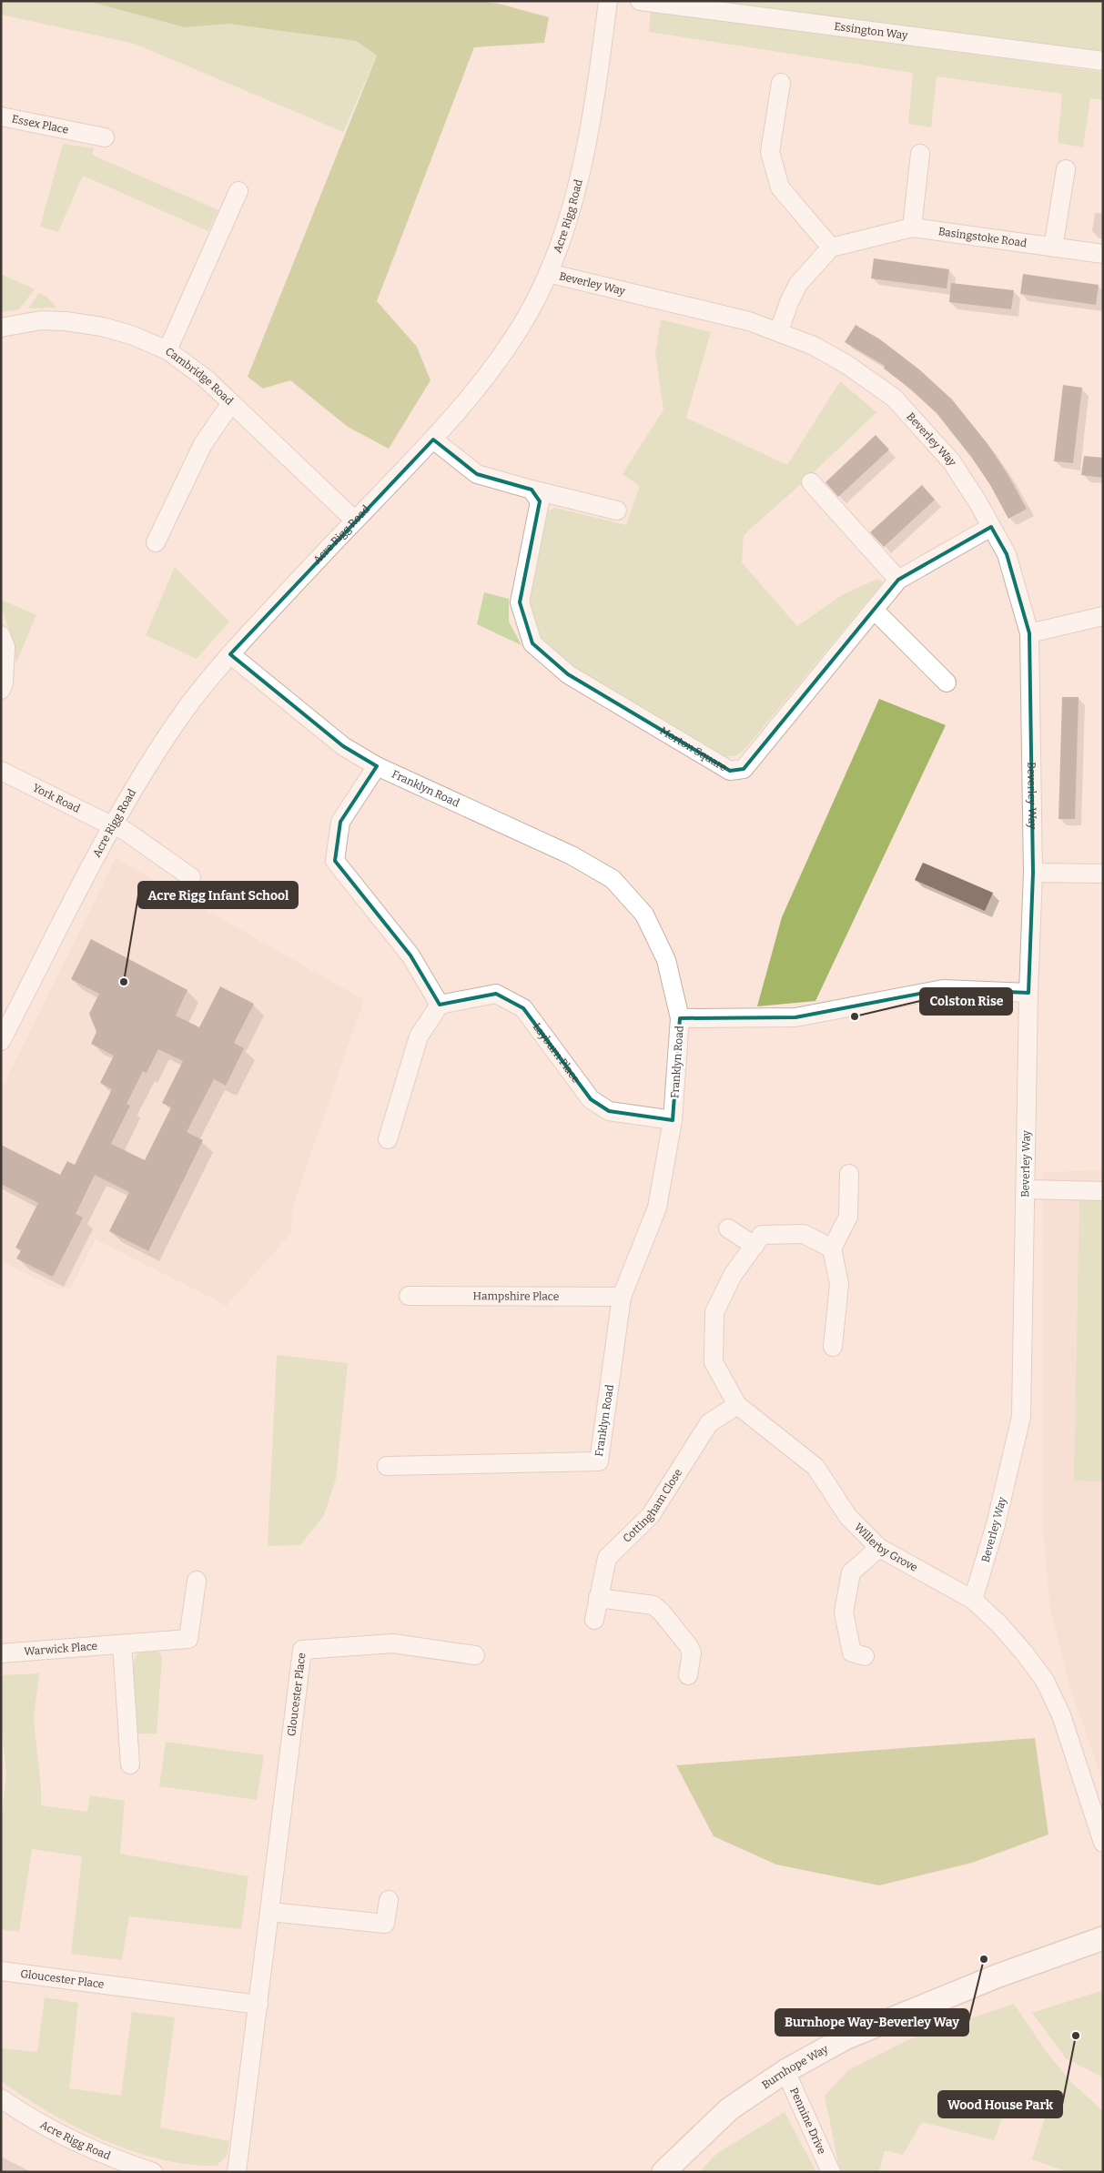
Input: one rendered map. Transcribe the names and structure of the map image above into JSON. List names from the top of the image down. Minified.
{"streets":{"main road":["Burnhope Way"],"street":["Essington Way","Essex Place","Acre Rigg Road","Basingstoke Road","Beverley Way","Cambridge Road","Morton Square","Franklyn Road","York Road","Layburn Place","Hampshire Place","Cottingham Close","Willerby Grove","Warwick Place","Gloucester Place","Pennine Drive"]},"crossings":[["Acre Rigg Road","Beverley Way"],["Acre Rigg Road","Cambridge Road"],["Acre Rigg Road","Franklyn Road"],["Acre Rigg Road","York Road"],["Beverley Way","Morton Square"],["Beverley Way","Willerby Grove"],["Franklyn Road","Layburn Place"],["Franklyn Road","Hampshire Place"],["Cottingham Close","Willerby Grove"],["Burnhope Way","Pennine Drive"]],"places":["Acre Rigg Infant School","Colston Rise","Burnhope Way-Beverley Way","Wood House Park"]}
